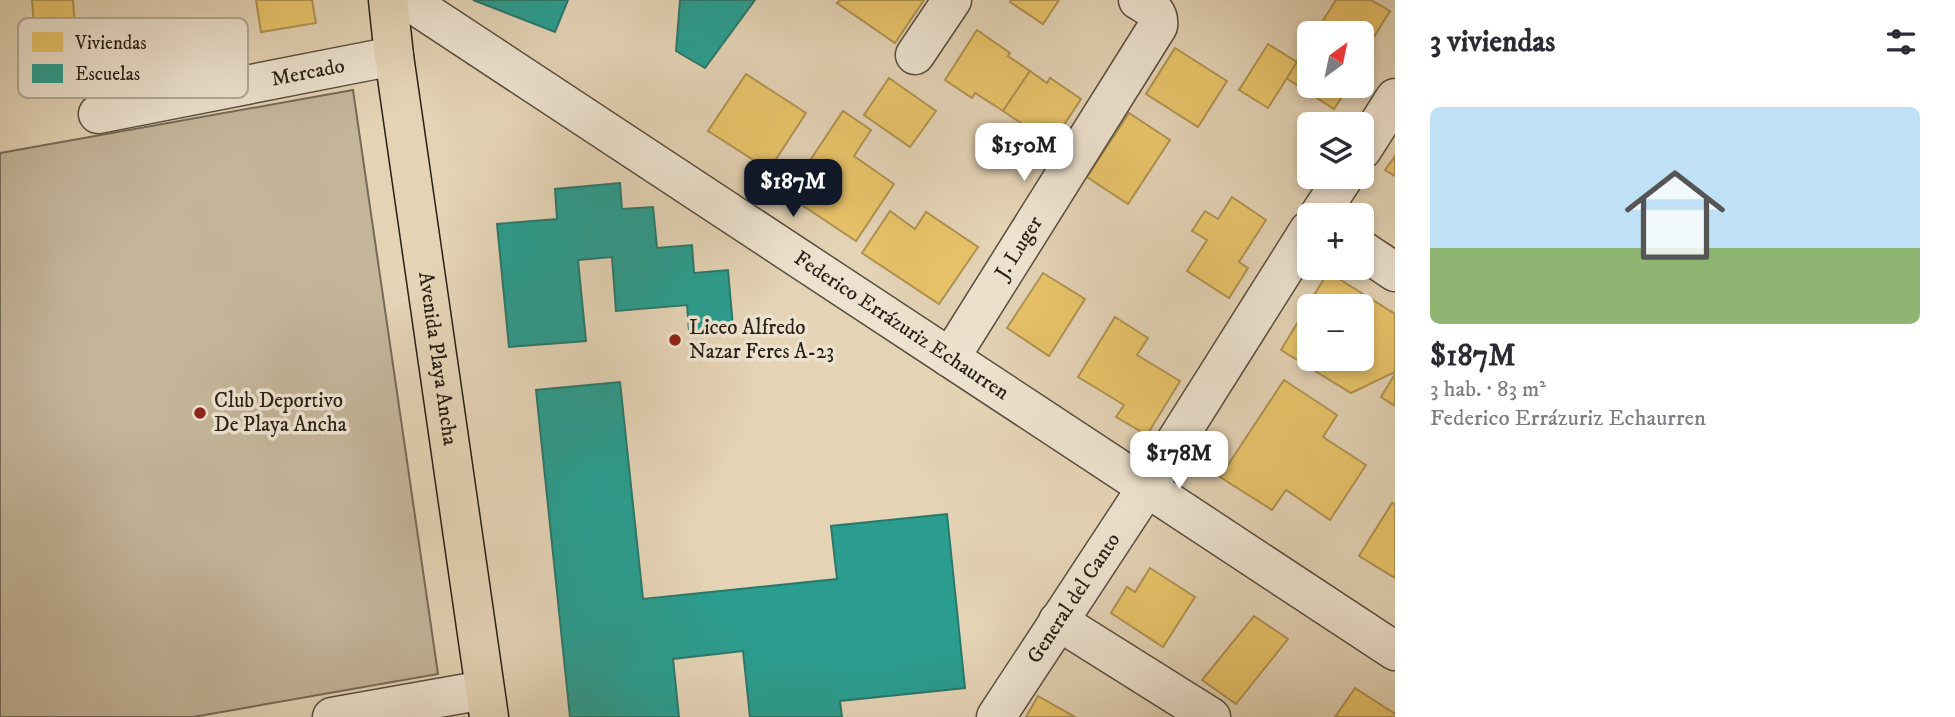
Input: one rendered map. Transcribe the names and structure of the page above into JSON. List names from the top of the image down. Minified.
{"streets":{"main road":["Avenida Playa Ancha"],"street":["Mercado","J. Luger","Federico Errázuriz Echaurren","General del Canto"]},"crossings":[["Mercado","Avenida Playa Ancha"],["J. Luger","Federico Errázuriz Echaurren"],["Federico Errázuriz Echaurren","General del Canto"]],"places":["Liceo Alfredo Nazar Feres A-23","Club Deportivo De Playa Ancha"],"legend":["Viviendas","Escuelas"],"north":"top right","page":{"heading":"3 viviendas","map_buttons":["+","−"],"list":[{"name":"$187M","note":"3 hab. · 83 m² · Federico Errázuriz Echaurren"}],"price":["$150M","$187M","$178M"]}}
